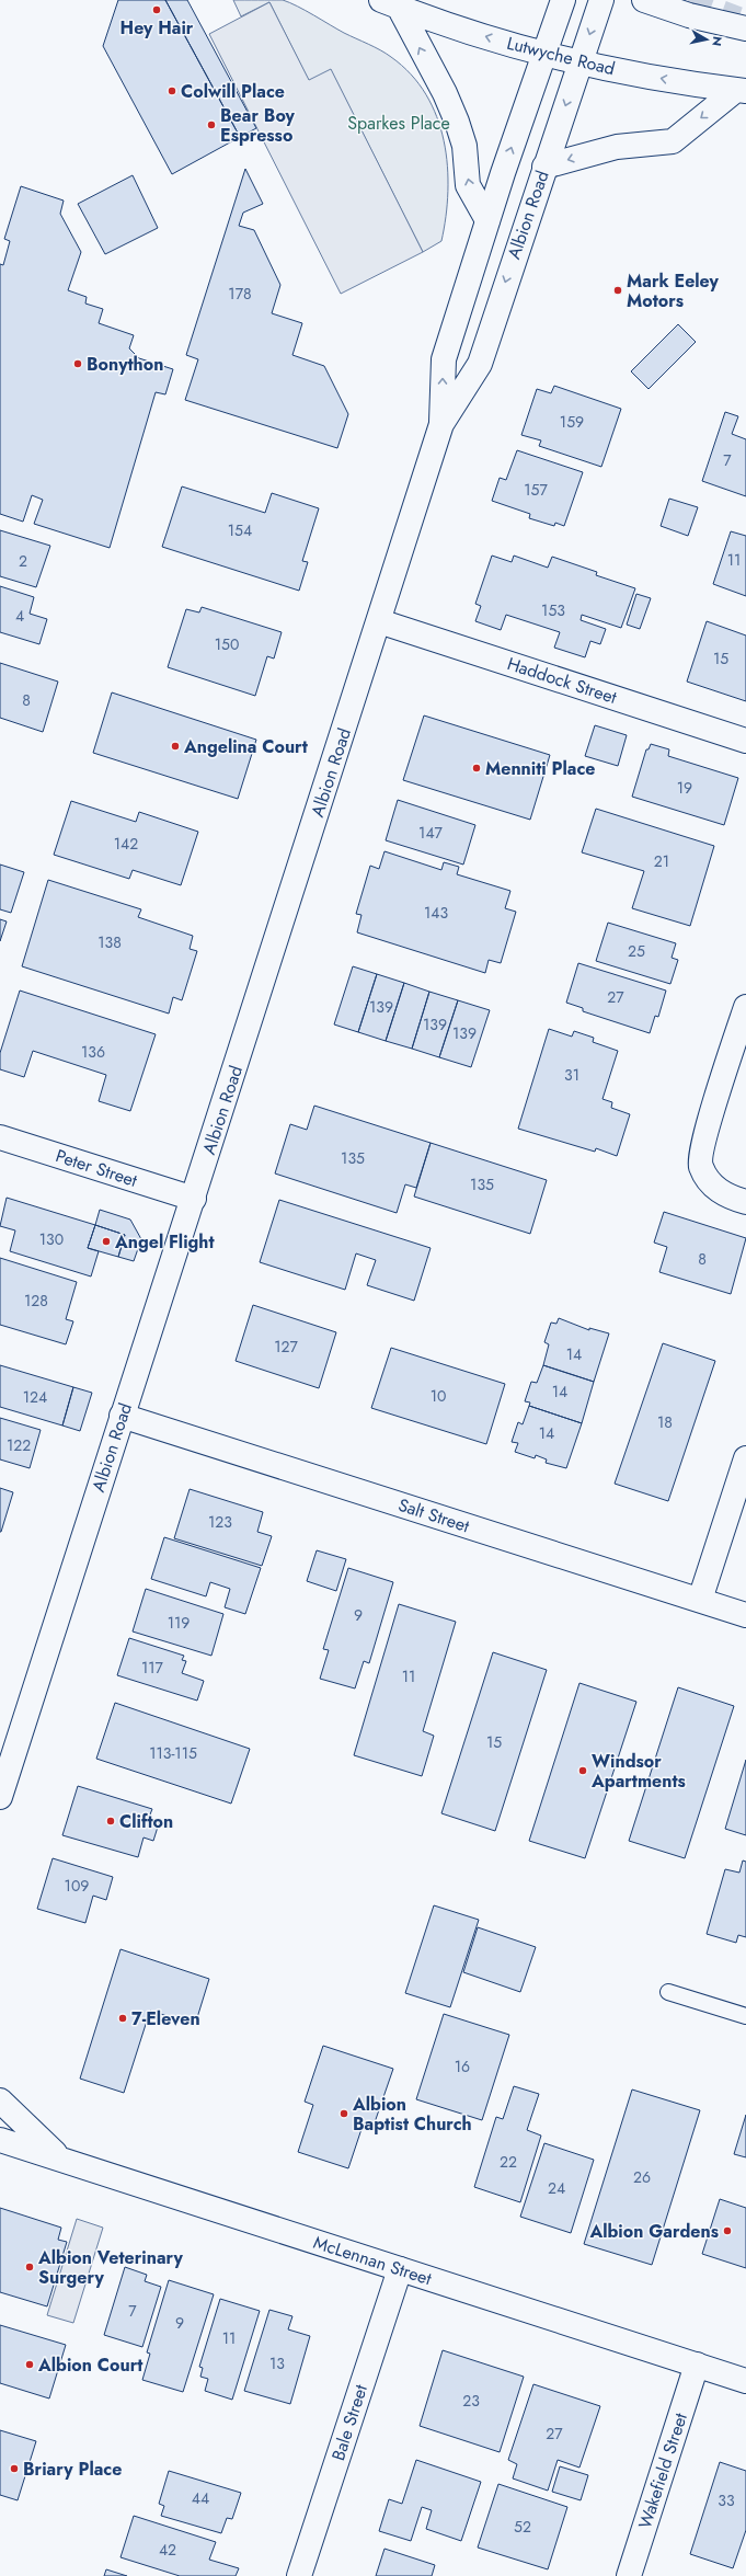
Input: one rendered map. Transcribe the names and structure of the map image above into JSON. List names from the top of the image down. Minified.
{"streets":{"main road":["Lutwyche Road","Albion Road","Haddock Street","Peter Street","Salt Street","McLennan Street","Bale Street","Wakefield Street"]},"crossings":[["Lutwyche Road","Albion Road"],["Albion Road","Haddock Street"],["Albion Road","Peter Street"],["Albion Road","Salt Street"],["McLennan Street","Bale Street"],["McLennan Street","Wakefield Street"]],"parks":["Sparkes Place"],"places":["Hey Hair","Colwill Place","Bear Boy Espresso","Mark Eeley Motors","Bonython","Angelina Court","Menniti Place","Angel Flight","Windsor Apartments","Clifton","7-Eleven","Albion Baptist Church","Albion Gardens","Albion Veterinary Surgery","Albion Court","Briary Place"],"house_numbers":["178","159","7","157","154","11","2","153","4","150","15","8","19","147","142","21","143","138","25","27","139","139","139","136","31","135","135","130","8","128","127","14","14","10","124","18","14","122","123","9","119","117","11","15","113-115","109","16","22","26","24","7","9","11","13","23","27","44","33","52","42"],"north":"right"}
